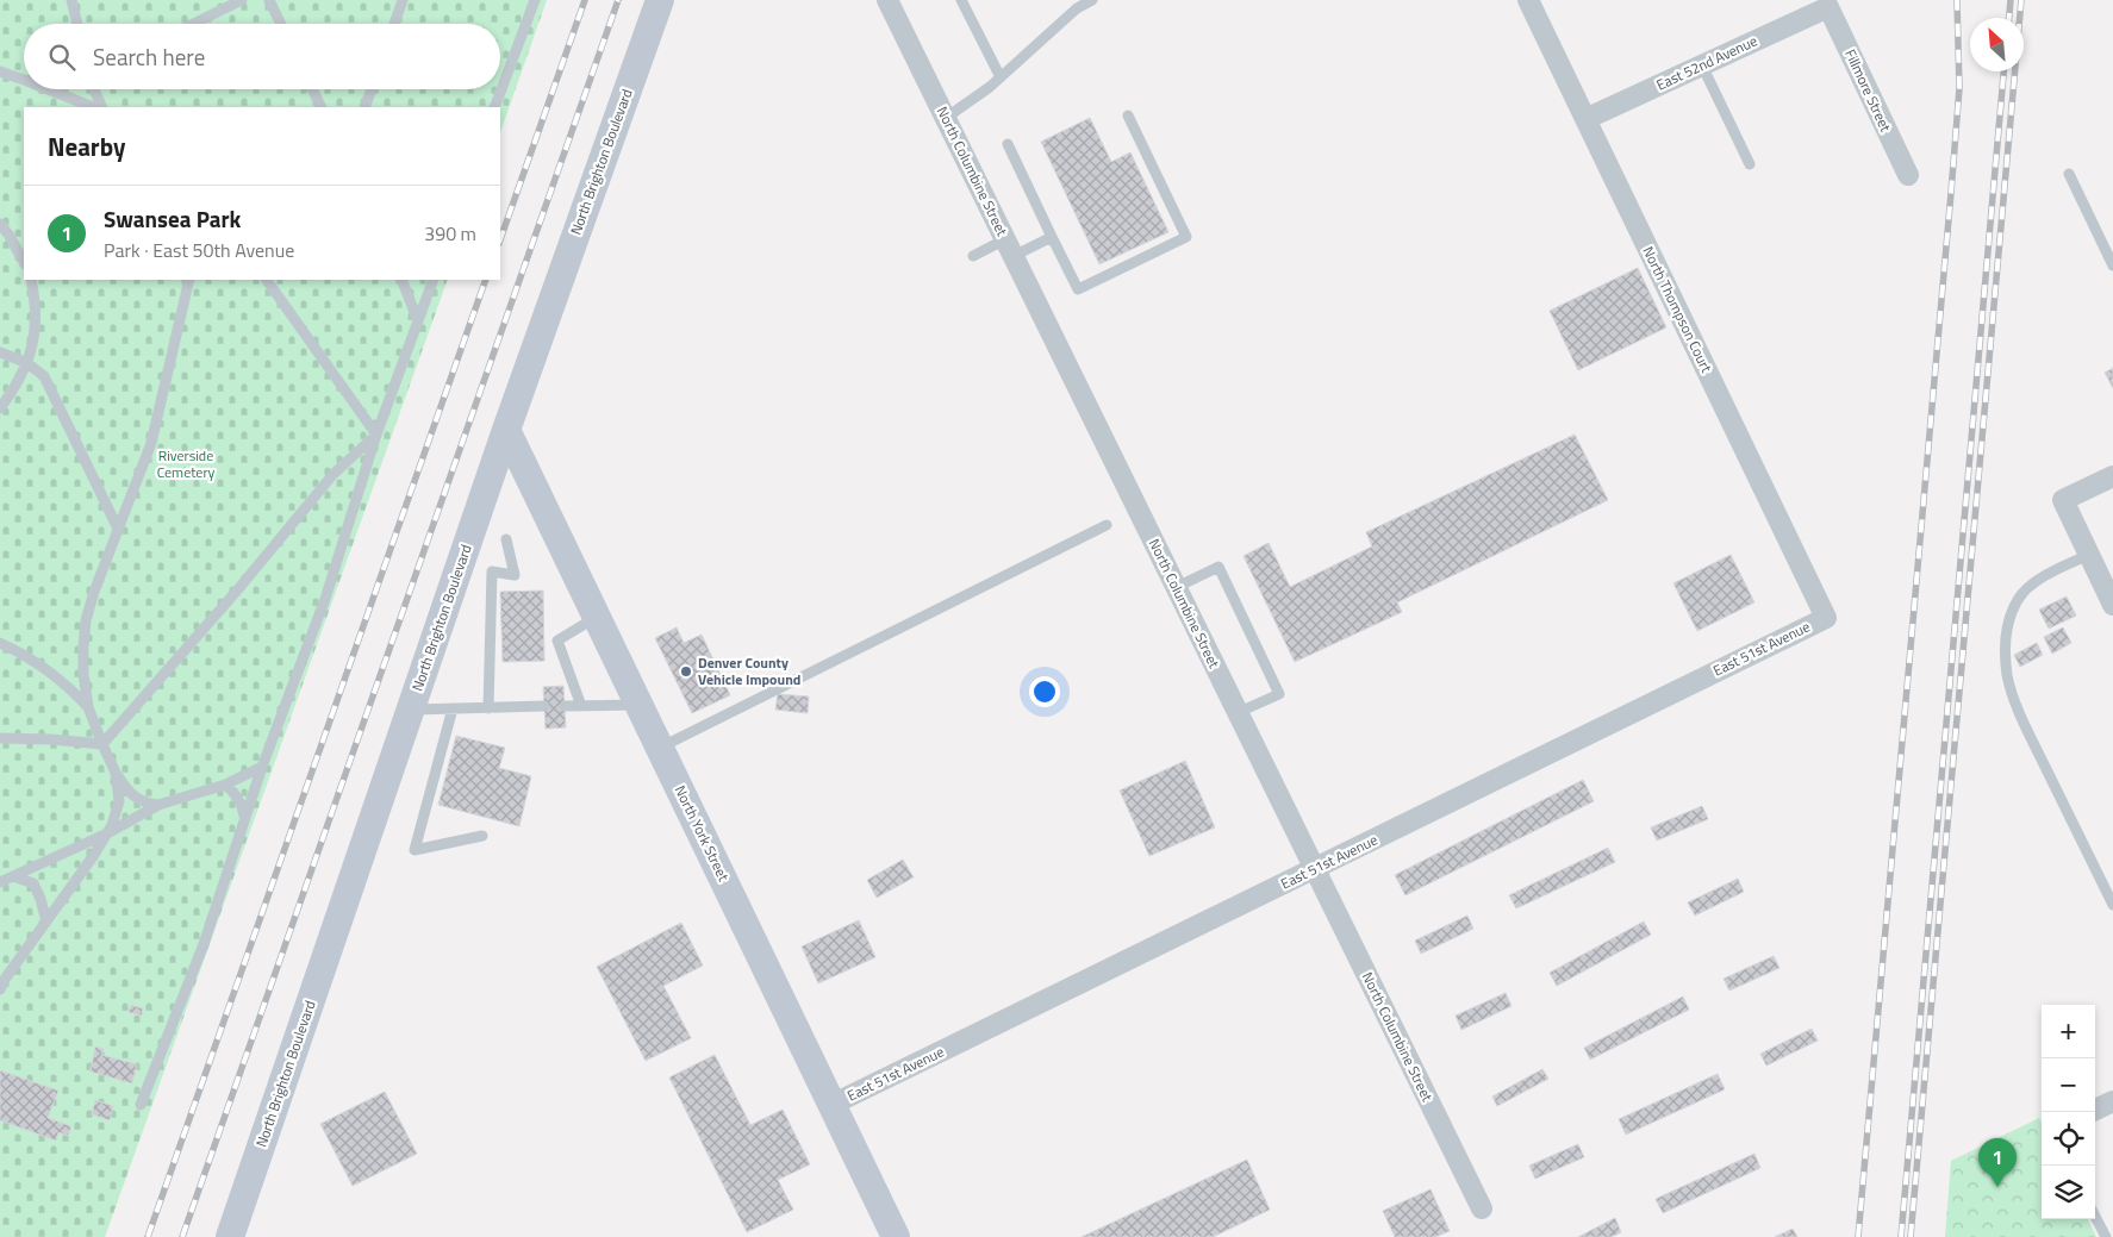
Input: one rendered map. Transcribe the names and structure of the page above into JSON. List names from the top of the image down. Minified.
{"streets":{"main road":["North Brighton Boulevard","North York Street"],"street":["East 52nd Avenue","Fillmore Street","North Columbine Street","North Thompson Court","East 51st Avenue"]},"crossings":[["East 52nd Avenue","Fillmore Street"],["East 52nd Avenue","North Thompson Court"],["North Brighton Boulevard","North York Street"],["North Columbine Street","East 51st Avenue"],["North Thompson Court","East 51st Avenue"],["East 51st Avenue","North York Street"]],"parks":["Riverside Cemetery"],"places":["Denver County Vehicle Impound"],"north":"top left","page":{"search":"Search here","heading":"Nearby","list":[{"mark":"1","name":"Swansea Park","note":"Park · East 50th Avenue","value":"390 m"}],"map_buttons":["+","−"],"pins":"1"}}
